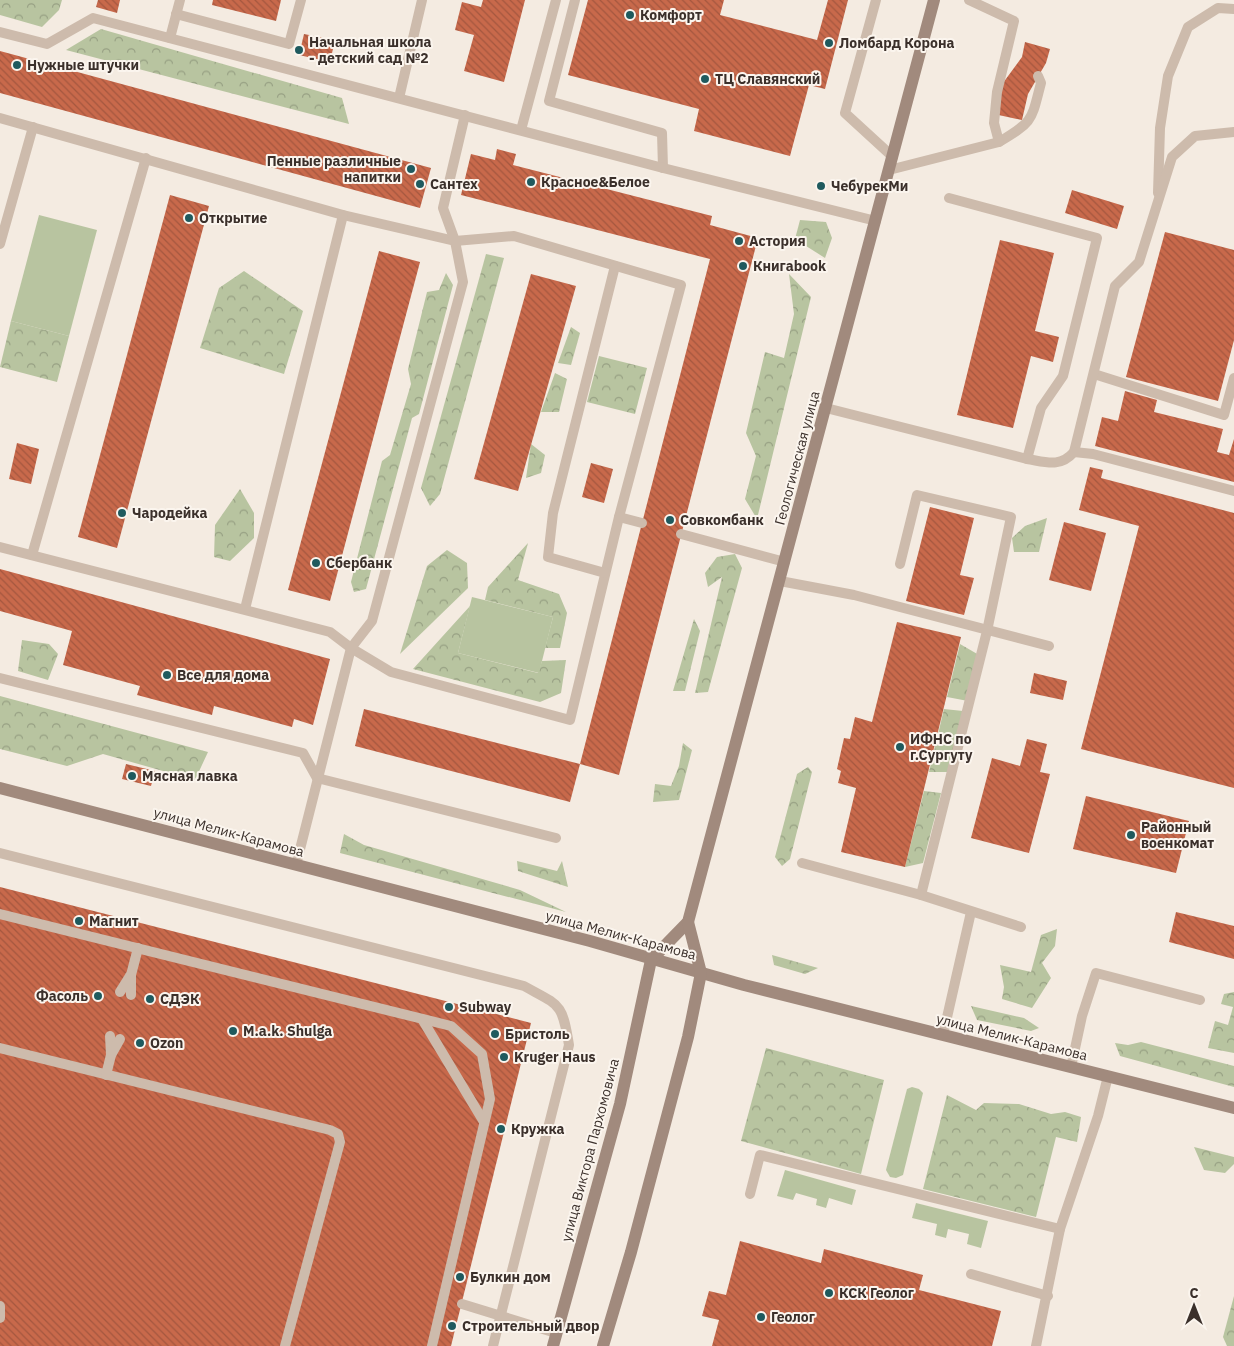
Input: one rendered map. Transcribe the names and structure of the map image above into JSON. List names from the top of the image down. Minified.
{"streets":{"main road":["Геологическая улица","улица Мелик-Карамова","улица Виктора Пархомовича"]},"crossings":[["Геологическая улица","улица Мелик-Карамова"],["Геологическая улица","улица Виктора Пархомовича"],["улица Мелик-Карамова","улица Виктора Пархомовича"]],"places":["Комфорт","Ломбард Корона","Начальная школа - детский сад №2","Нужные штучки","ТЦ Славянский","Пенные различные напитки","Красное&Белое","Сантех","ЧебурекМи","Открытие","Астория","Книгаbook","Чародейка","Совкомбанк","Сбербанк","Все для дома","ИФНС по г.Сургуту","Мясная лавка","Районный военкомат","Магнит","Фасоль","СДЭК","Subway","М.a.k. Shulga","Бристоль","Ozon","Kruger Haus","Кружка","Булкин дом","КСК Геолог","Геолог","Строительный двор"],"north":"top"}
